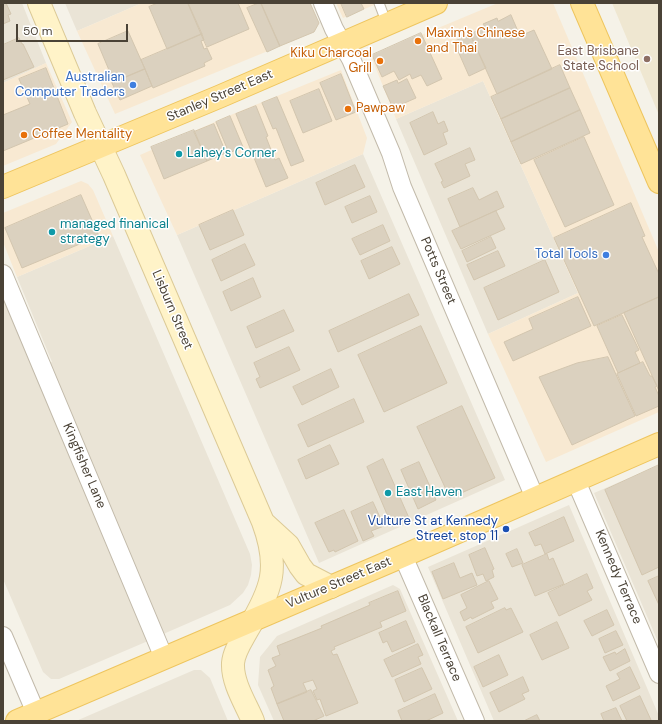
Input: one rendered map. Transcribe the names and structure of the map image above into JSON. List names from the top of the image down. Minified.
{"streets":{"main road":["Stanley Street East","Lisburn Street","Vulture Street East"],"street":["Potts Street","Kingfisher Lane","Kennedy Terrace","Blackall Terrace"]},"crossings":[["Stanley Street East","Potts Street"],["Stanley Street East","Lisburn Street"],["Potts Street","Vulture Street East"],["Lisburn Street","Vulture Street East"],["Kingfisher Lane","Vulture Street East"],["Kennedy Terrace","Vulture Street East"],["Vulture Street East","Blackall Terrace"]],"places":["Maxim's Chinese and Thai","East Brisbane State School","Kiku Charcoal Grill","Australian Computer Traders","Pawpaw","Coffee Mentality","Lahey's Corner","managed finanical strategy","Total Tools","East Haven","Vulture St at Kennedy Street, stop 11"],"scale_bar":"50 m"}
